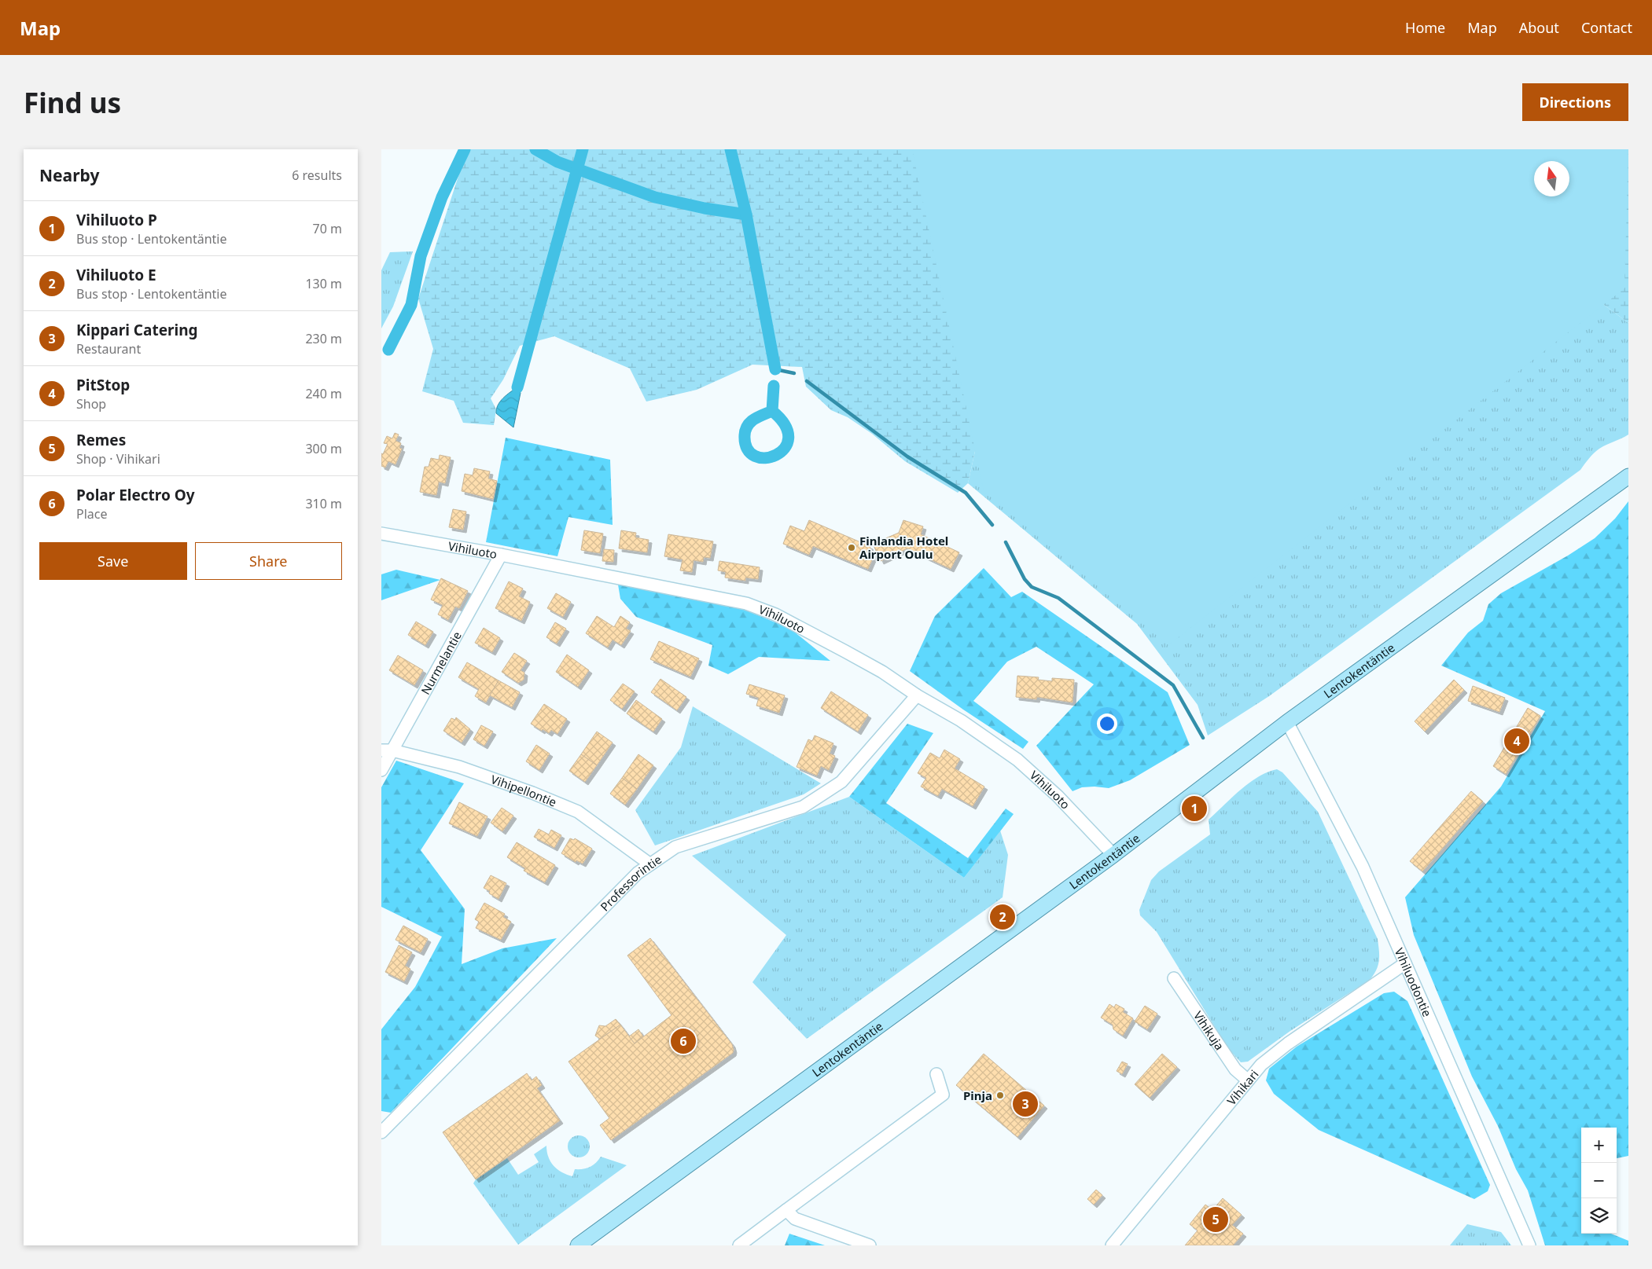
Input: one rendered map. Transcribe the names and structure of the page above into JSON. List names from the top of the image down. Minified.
{"streets":{"main road":["Lentokentäntie"],"street":["Vihiluoto","Nurmelantie","Vihipellontie","Professorintie","Vihiluodontie","Vihikuja","Vihikari"]},"crossings":[["Vihiluoto","Nurmelantie"],["Vihiluoto","Lentokentäntie"],["Vihiluoto","Professorintie"],["Nurmelantie","Vihipellontie"],["Lentokentäntie","Vihiluodontie"],["Vihipellontie","Professorintie"],["Vihiluodontie","Vihikari"],["Vihikuja","Vihikari"]],"places":["Finlandia Hotel Airport Oulu","Pinja"],"north":"top","page":{"header":"Map","nav":["Home","Map","About","Contact"],"buttons":["Directions",["Save","Share"]],"title":"Find us","heading":["Nearby","6 results"],"list":[{"mark":"1","name":"Vihiluoto P","note":"Bus stop · Lentokentäntie","value":"70 m"},{"mark":"2","name":"Vihiluoto E","note":"Bus stop · Lentokentäntie","value":"130 m"},{"mark":"3","name":"Kippari Catering","note":"Restaurant","value":"230 m"},{"mark":"4","name":"PitStop","note":"Shop","value":"240 m"},{"mark":"5","name":"Remes","note":"Shop · Vihikari","value":"300 m"},{"mark":"6","name":"Polar Electro Oy","note":"Place","value":"310 m"}],"pins":["4","1","2","6","3","5"],"map_buttons":["+","−"]}}
